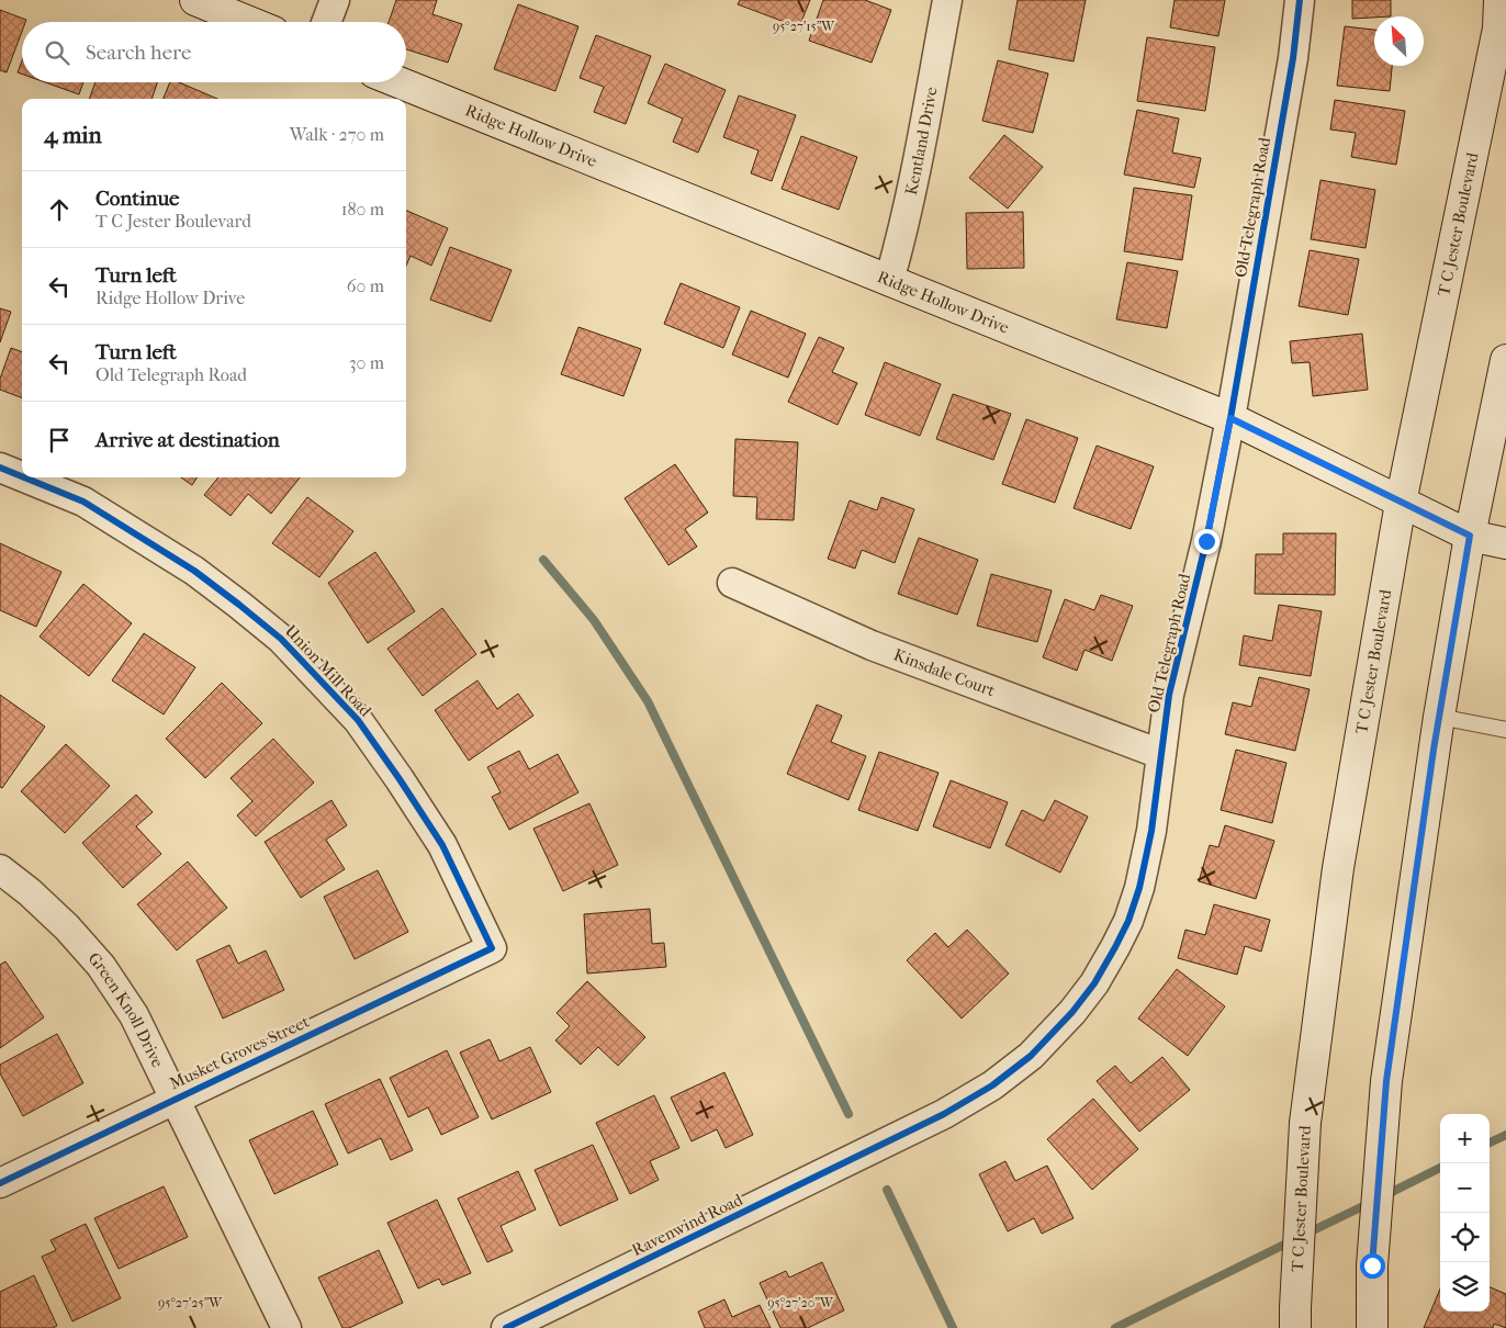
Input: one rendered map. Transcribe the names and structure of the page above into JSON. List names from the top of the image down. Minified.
{"streets":{"main road":["Ridge Hollow Drive","T C Jester Boulevard"],"street":["Kentland Drive","Old Telegraph Road","Union Mill Road","Kinsdale Court","Green Knoll Drive","Musket Groves Street","Ravenwind Road"]},"crossings":[["Ridge Hollow Drive","Kentland Drive"],["Ridge Hollow Drive","Old Telegraph Road"],["Ridge Hollow Drive","T C Jester Boulevard"],["Old Telegraph Road","Kinsdale Court"],["Old Telegraph Road","Ravenwind Road"],["Union Mill Road","Musket Groves Street"],["Green Knoll Drive","Musket Groves Street"]],"north":"top left","page":{"search":"Search here","heading":["4 min","Walk · 270 m"],"list":[["Continue","T C Jester Boulevard","180 m"],["Turn left","Ridge Hollow Drive","60 m"],["Turn left","Old Telegraph Road","30 m"],"Arrive at destination"],"map_buttons":["+","−"]},"coordinates":["95°27'15\"W","95°27'25\"W","95°27'20\"W"]}
